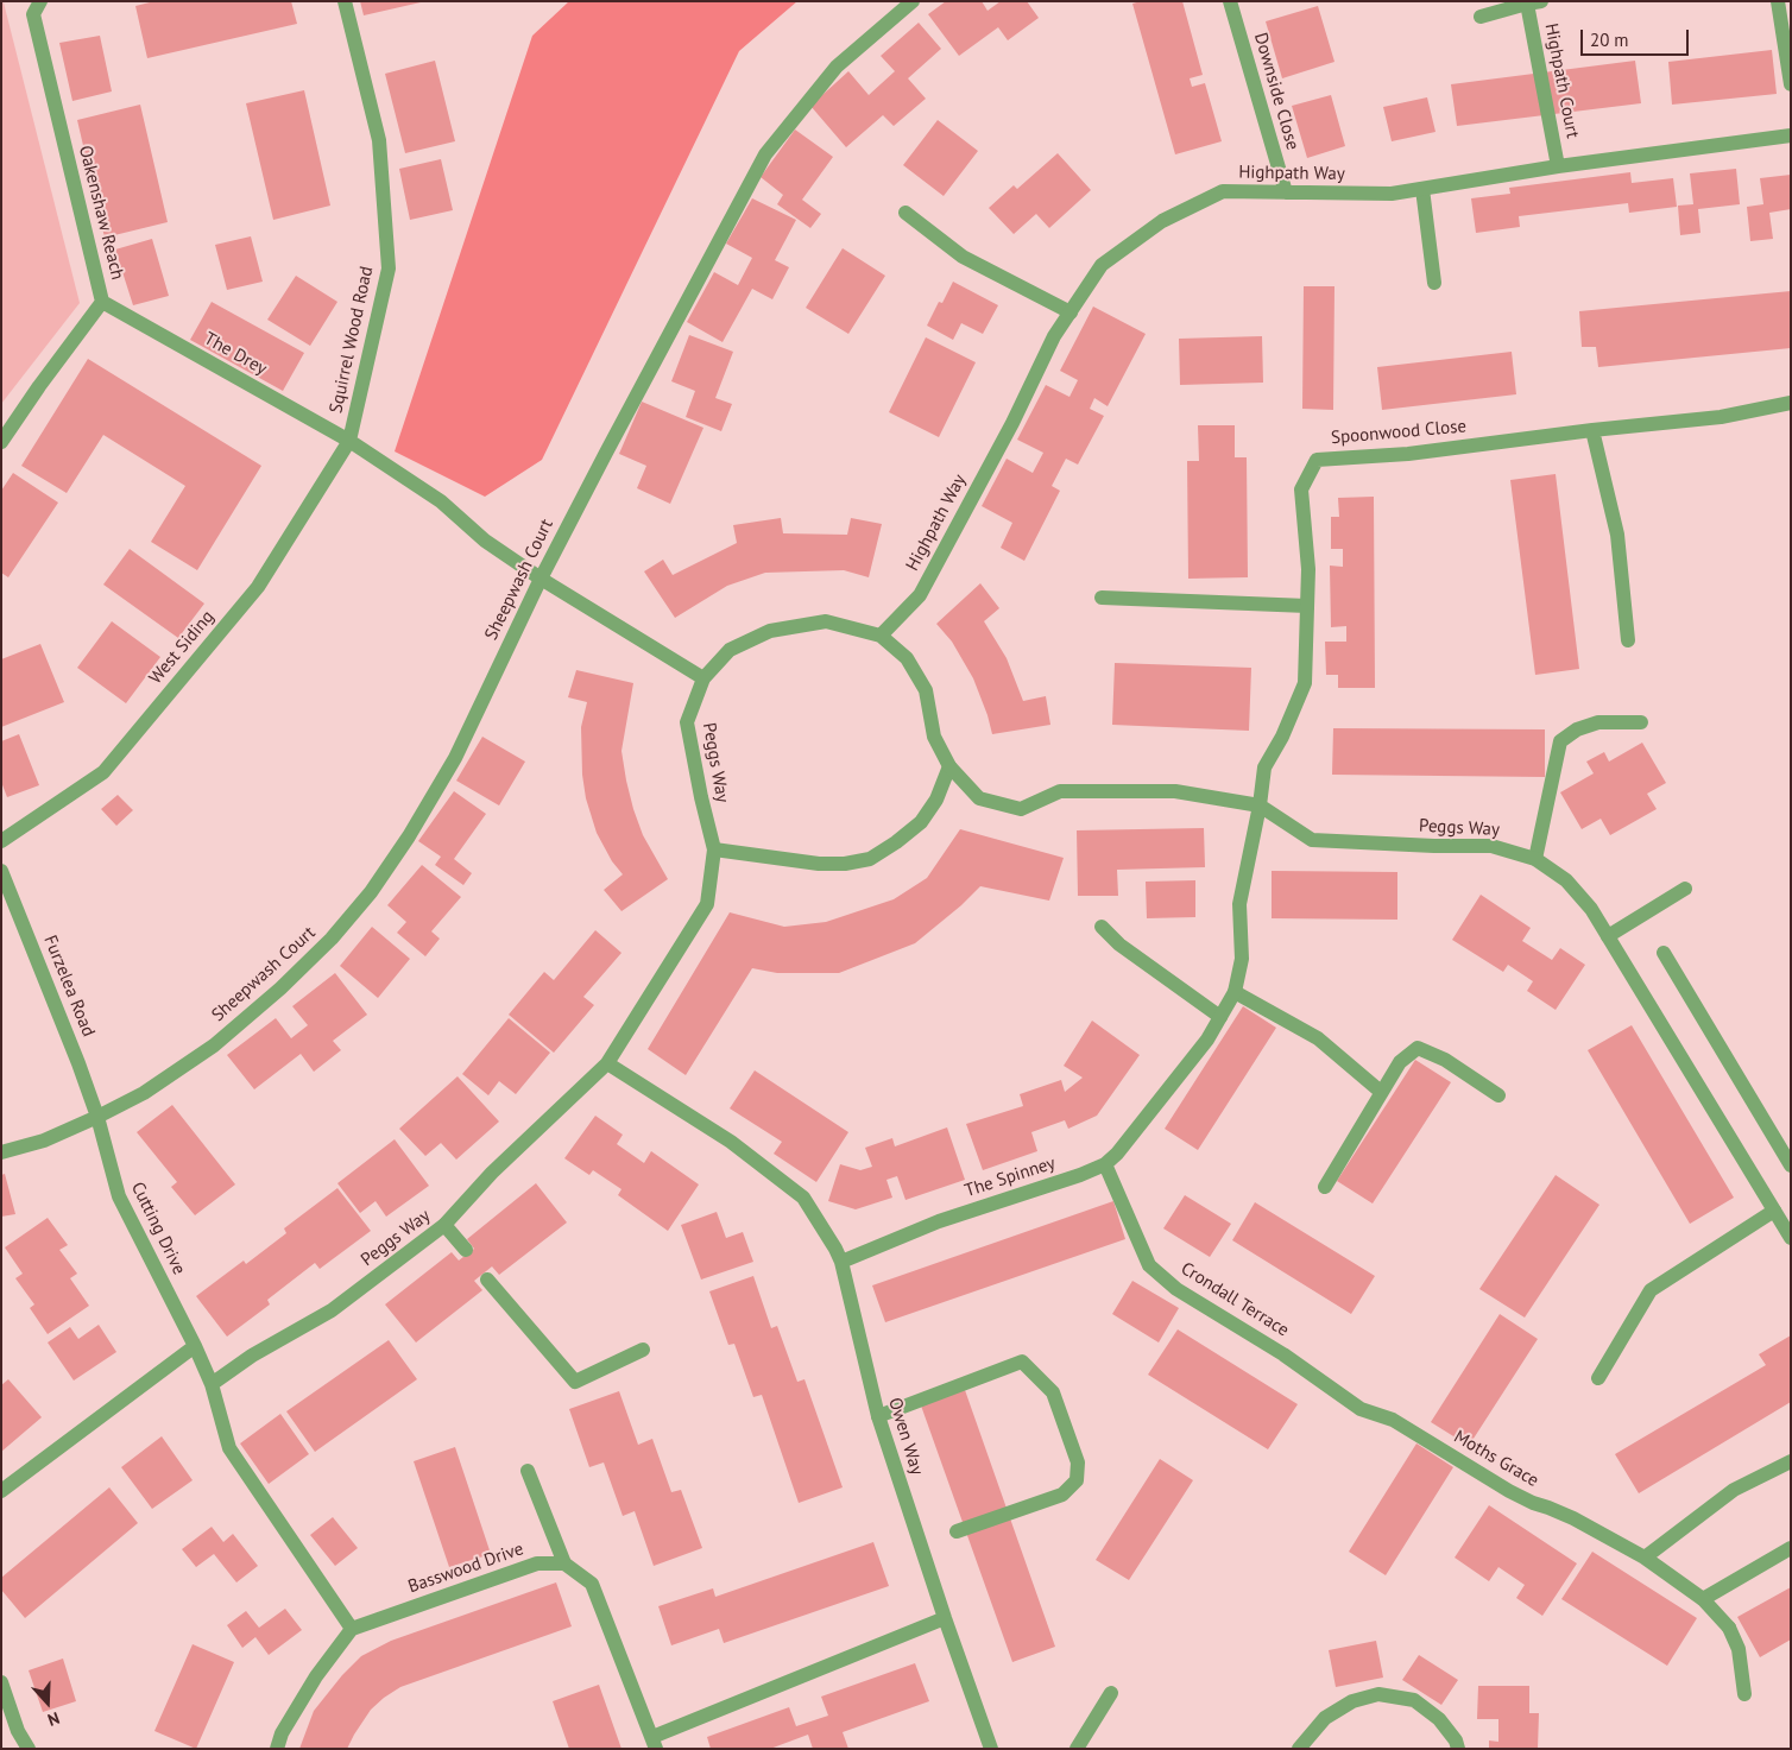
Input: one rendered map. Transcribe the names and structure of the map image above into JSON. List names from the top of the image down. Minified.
{"streets":{"street":["Highpath Court","Downside Close","Highpath Way","Oakenshaw Reach","Squirrel Wood Road","The Drey","Spoonwood Close","Sheepwash Court","West Siding","Peggs Way","Furzelea Road","The Spinney","Cutting Drive","Crondall Terrace","Owen Way","Moths Grace","Basswood Drive"]},"crossings":[["Highpath Court","Highpath Way"],["Downside Close","Highpath Way"],["Highpath Way","Peggs Way"],["Oakenshaw Reach","The Drey"],["Squirrel Wood Road","The Drey"],["Squirrel Wood Road","West Siding"],["The Drey","Sheepwash Court"],["The Drey","West Siding"],["The Drey","Peggs Way"],["Spoonwood Close","Peggs Way"],["Spoonwood Close","The Spinney"],["Sheepwash Court","Furzelea Road"],["Sheepwash Court","Cutting Drive"],["Peggs Way","The Spinney"],["Furzelea Road","Cutting Drive"],["The Spinney","Crondall Terrace"],["The Spinney","Owen Way"],["Crondall Terrace","Moths Grace"]],"scale_bar":"20 m","north":"bottom"}
